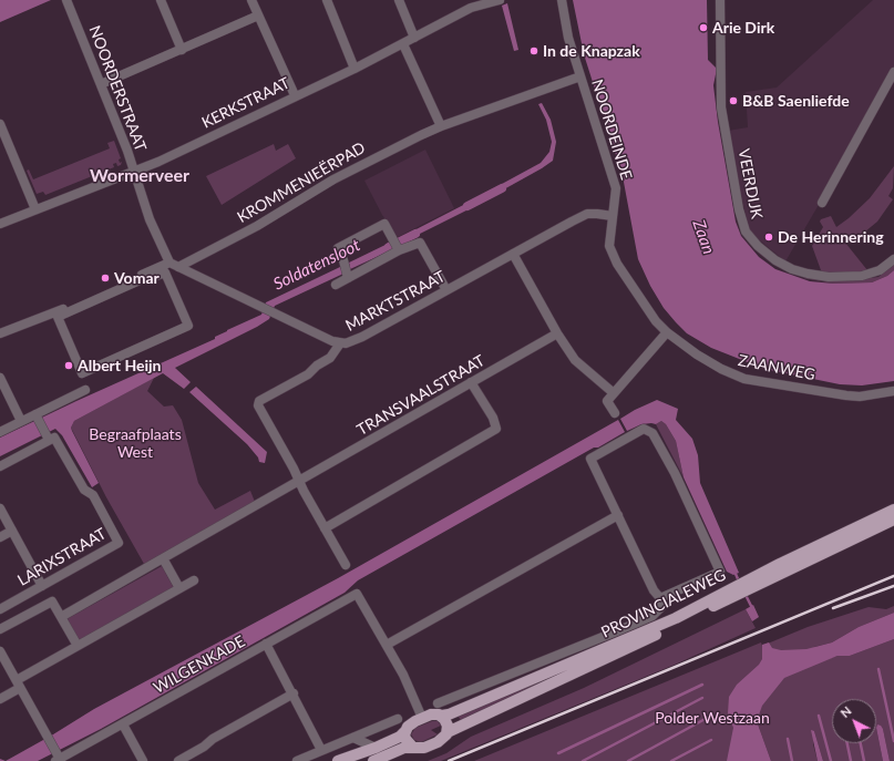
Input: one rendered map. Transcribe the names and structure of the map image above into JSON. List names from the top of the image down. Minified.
{"streets":{"main road":["PROVINCIALEWEG"],"street":["NOORDERSTRAAT","KERKSTRAAT","NOORDEINDE","KROMMENIEËRPAD","VEERDIJK","MARKTSTRAAT","ZAANWEG","TRANSVAALSTRAAT","LARIXSTRAAT","WILGENKADE"]},"crossings":[["NOORDERSTRAAT","KERKSTRAAT"],["NOORDEINDE","KROMMENIEËRPAD"],["NOORDEINDE","MARKTSTRAAT"],["NOORDEINDE","ZAANWEG"],["MARKTSTRAAT","ZAANWEG"],["MARKTSTRAAT","TRANSVAALSTRAAT"]],"districts":["Wormerveer"],"water":["Zaan","Soldatensloot"],"parks":["Begraafplaats West","Polder Westzaan"],"places":["Arie Dirk","In de Knapzak","B&B Saenliefde","De Herinnering","Vomar","Albert Heijn"],"north":"top left"}
